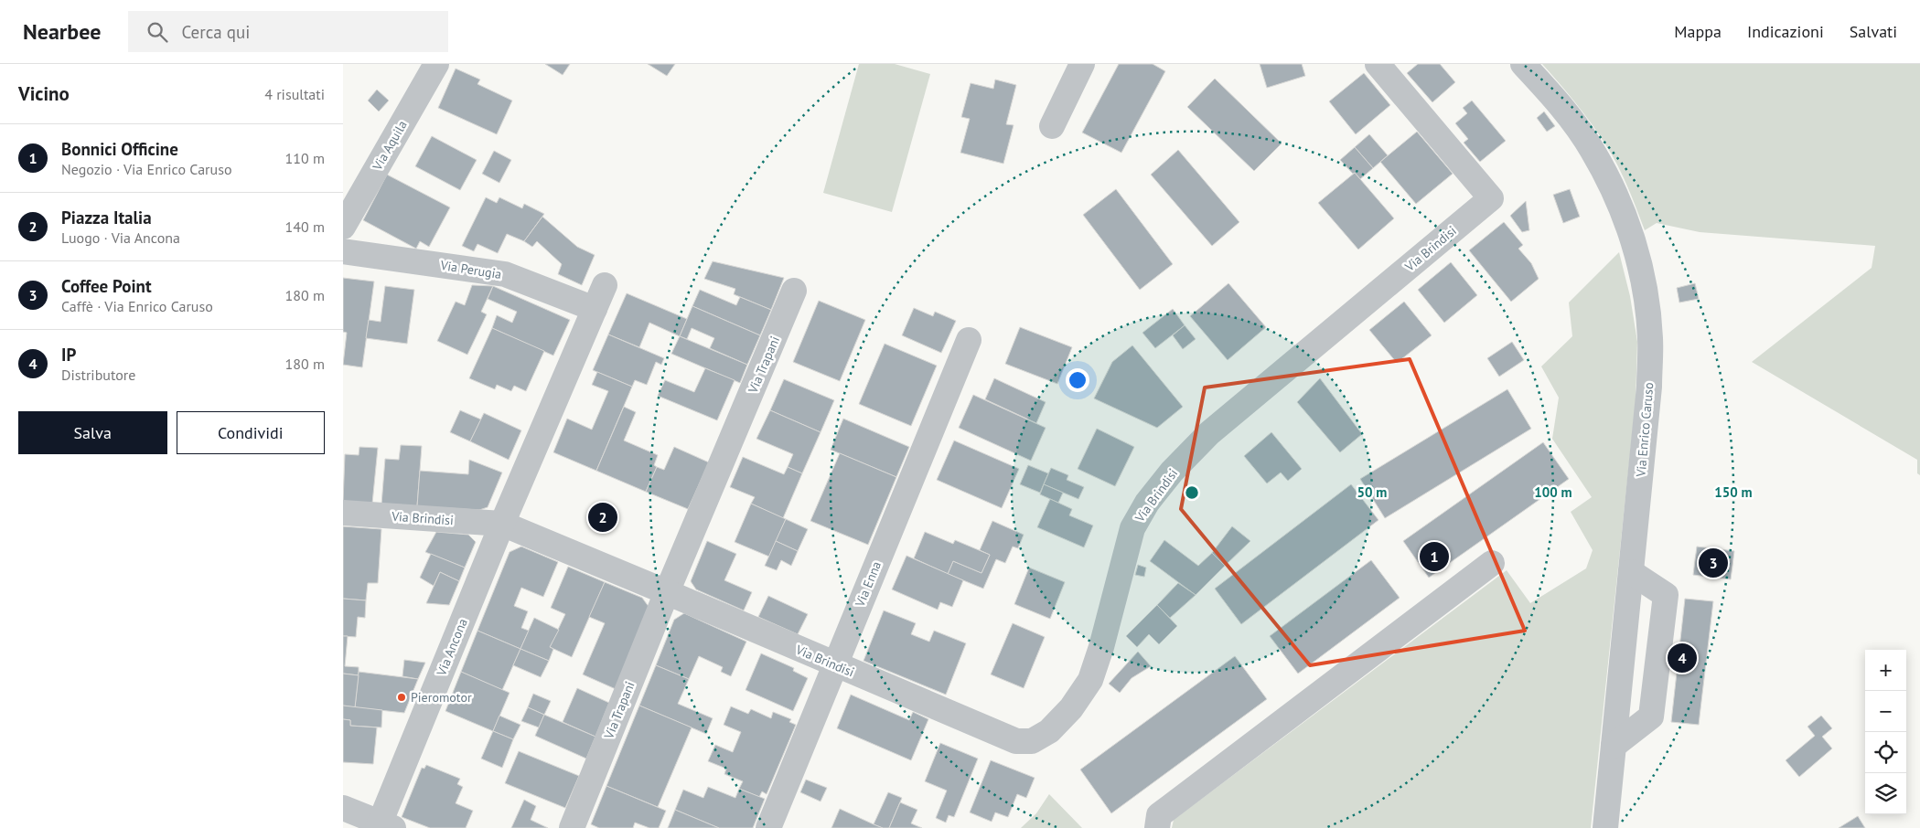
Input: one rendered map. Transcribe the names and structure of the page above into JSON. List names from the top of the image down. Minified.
{"streets":{"street":["Via Aquila","Via Brindisi","Via Perugia","Via Trapani","Via Enrico Caruso","Via Enna","Via Ancona"]},"crossings":[["Via Brindisi","Via Trapani"],["Via Brindisi","Via Enna"],["Via Brindisi","Via Ancona"],["Via Perugia","Via Ancona"]],"places":["Pieromotor"],"page":{"header":"Nearbee","search":"Cerca qui","nav":["Mappa","Indicazioni","Salvati"],"heading":["Vicino","4 risultati"],"list":[{"mark":"1","name":"Bonnici Officine","note":"Negozio · Via Enrico Caruso","value":"110 m"},{"mark":"2","name":"Piazza Italia","note":"Luogo · Via Ancona","value":"140 m"},{"mark":"3","name":"Coffee Point","note":"Caffè · Via Enrico Caruso","value":"180 m"},{"mark":"4","name":"IP","note":"Distributore","value":"180 m"}],"buttons":["Salva","Condividi"],"pins":["2","1","3","4"],"map_buttons":["+","−"]},"rings":["50 m","100 m","150 m"]}
